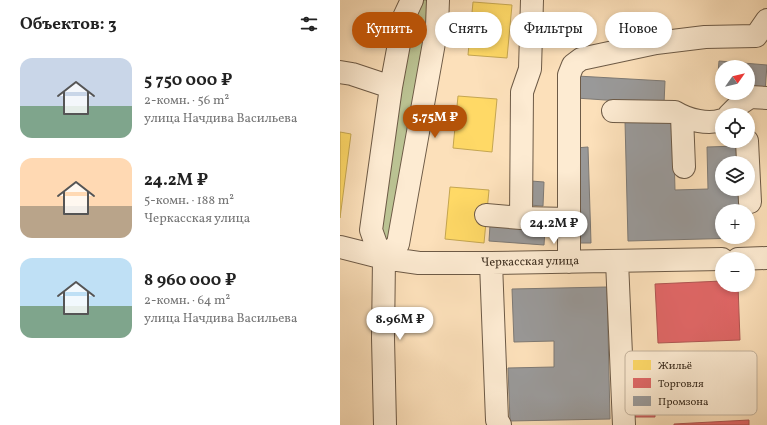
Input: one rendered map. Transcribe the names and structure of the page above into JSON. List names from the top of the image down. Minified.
{"streets":{"street":["Черкасская улица"]},"legend":["Жильё","Торговля","Промзона"],"north":"top right","page":{"heading":"Объектов: 3","chip":["Купить","Снять","Фильтры","Новое"],"list":[{"name":"5 750 000 ₽","note":"2-комн. · 56 m² · улица Начдива Васильева"},{"name":"24.2M ₽","note":"5-комн. · 188 m² · Черкасская улица"},{"name":"8 960 000 ₽","note":"2-комн. · 64 m² · улица Начдива Васильева"}],"map_buttons":["+","−"],"price":["5.75M ₽","24.2M ₽","8.96M ₽"]}}
